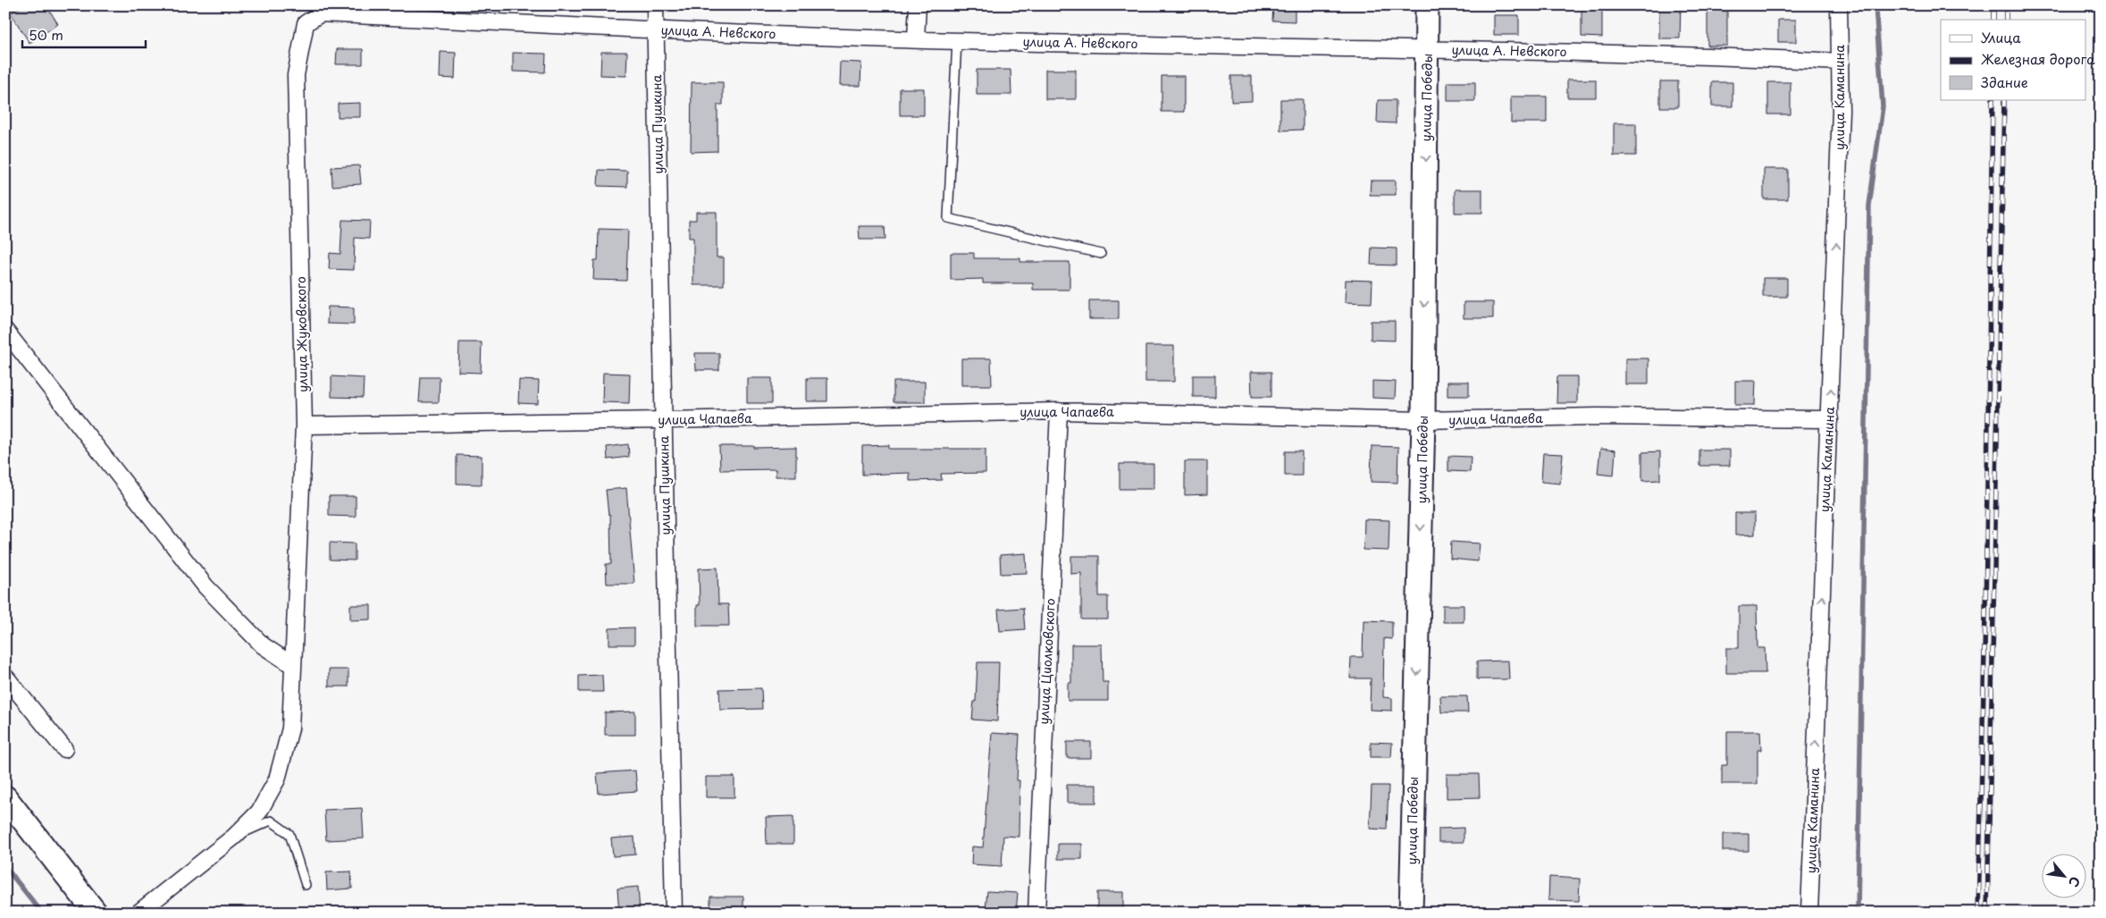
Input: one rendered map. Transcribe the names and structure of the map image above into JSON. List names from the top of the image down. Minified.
{"streets":{"street":["улица А. Невского","улица Победы","улица Каманина","улица Пушкина","улица Жуковского","улица Чапаева","улица Циолковского"]},"crossings":[["улица А. Невского","улица Победы"],["улица А. Невского","улица Каманина"],["улица А. Невского","улица Пушкина"],["улица А. Невского","улица Жуковского"],["улица Победы","улица Чапаева"],["улица Каманина","улица Чапаева"],["улица Пушкина","улица Чапаева"],["улица Жуковского","улица Чапаева"],["улица Чапаева","улица Циолковского"]],"one_way":["улица Победы","улица Каманина"],"legend":["Улица","Железная дорога","Здание"],"scale_bar":"50 m","north":"bottom right"}
